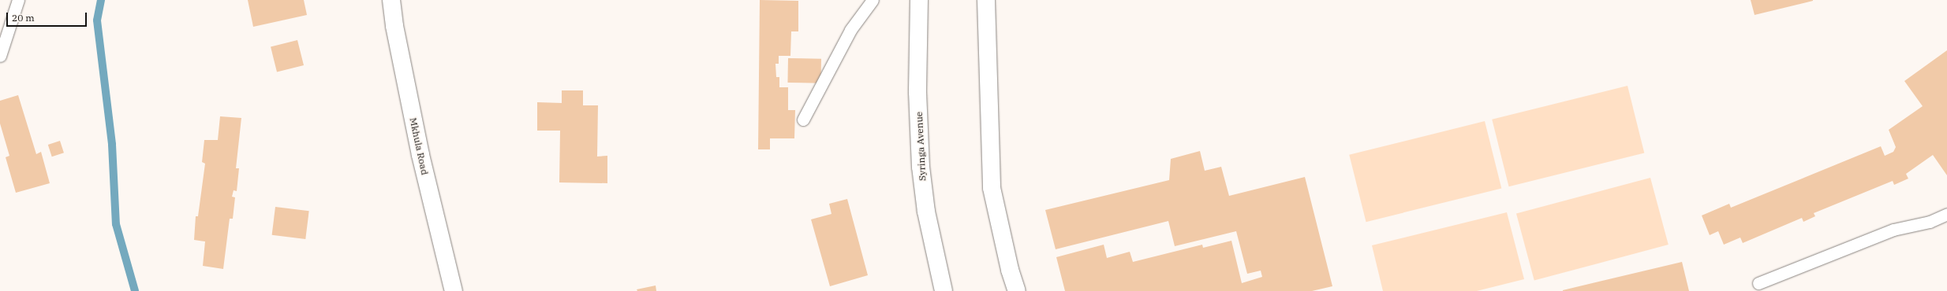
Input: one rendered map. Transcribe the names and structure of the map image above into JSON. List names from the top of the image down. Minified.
{"streets":{"street":["Mkhula Road","Syringa Avenue"]},"scale_bar":"20 m"}
